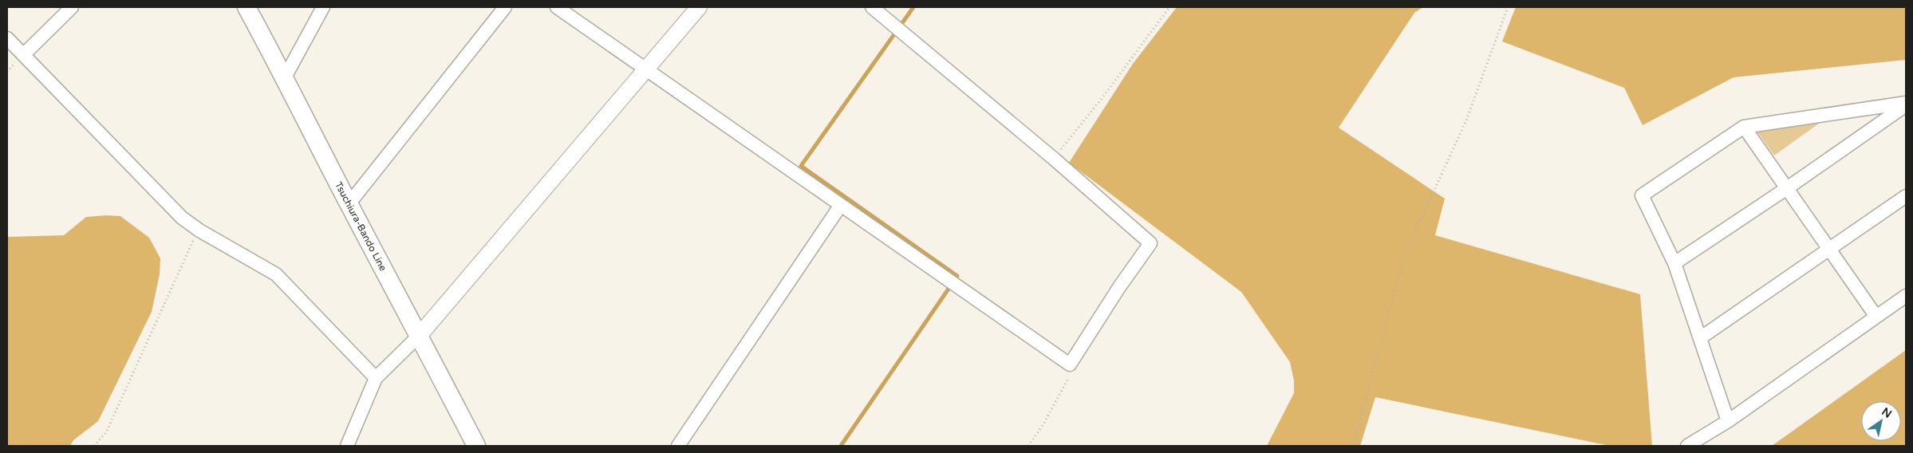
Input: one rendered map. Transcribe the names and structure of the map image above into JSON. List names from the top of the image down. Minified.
{"streets":{"main road":["Tsuchiura-Bando Line"]},"north":"top right"}
